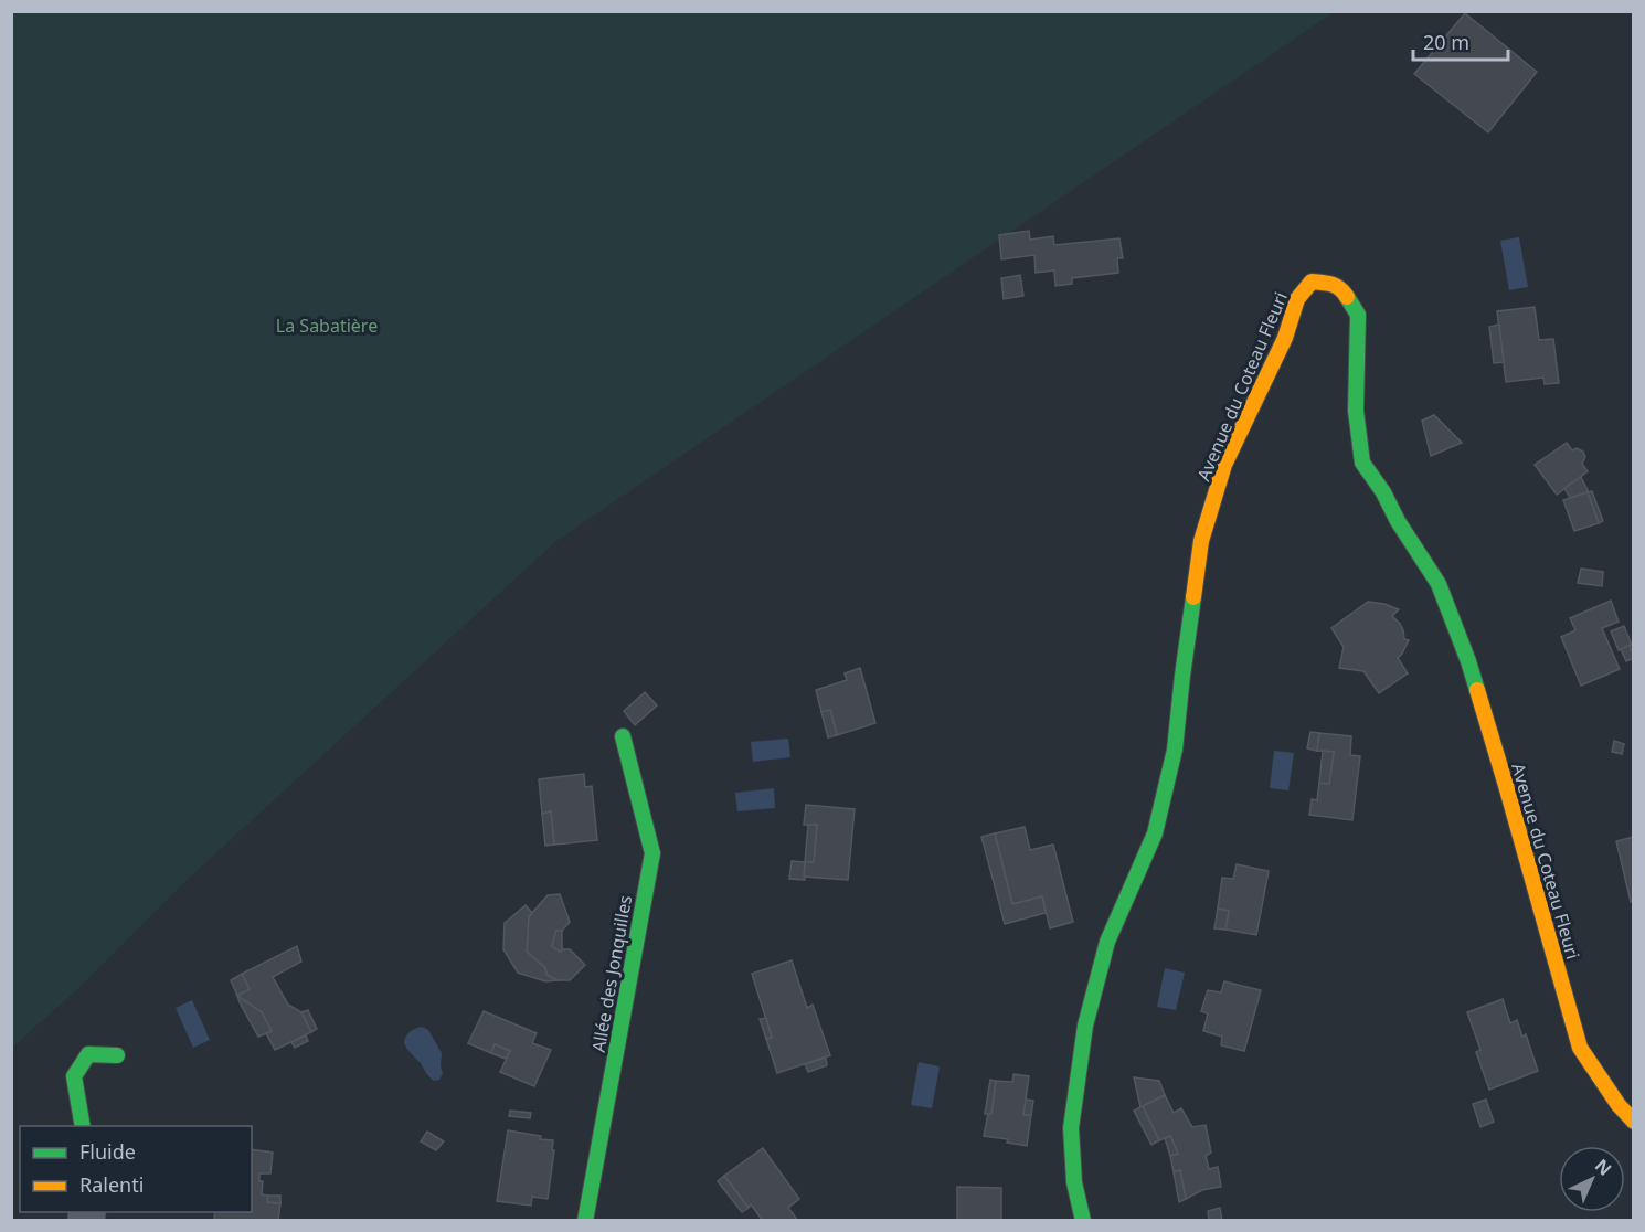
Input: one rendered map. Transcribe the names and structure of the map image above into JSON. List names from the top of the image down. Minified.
{"streets":{"street":["Avenue du Coteau Fleuri","Allée des Jonquilles"]},"parks":["La Sabatière"],"legend":["Fluide","Ralenti"],"scale_bar":"20 m","north":"top right"}
